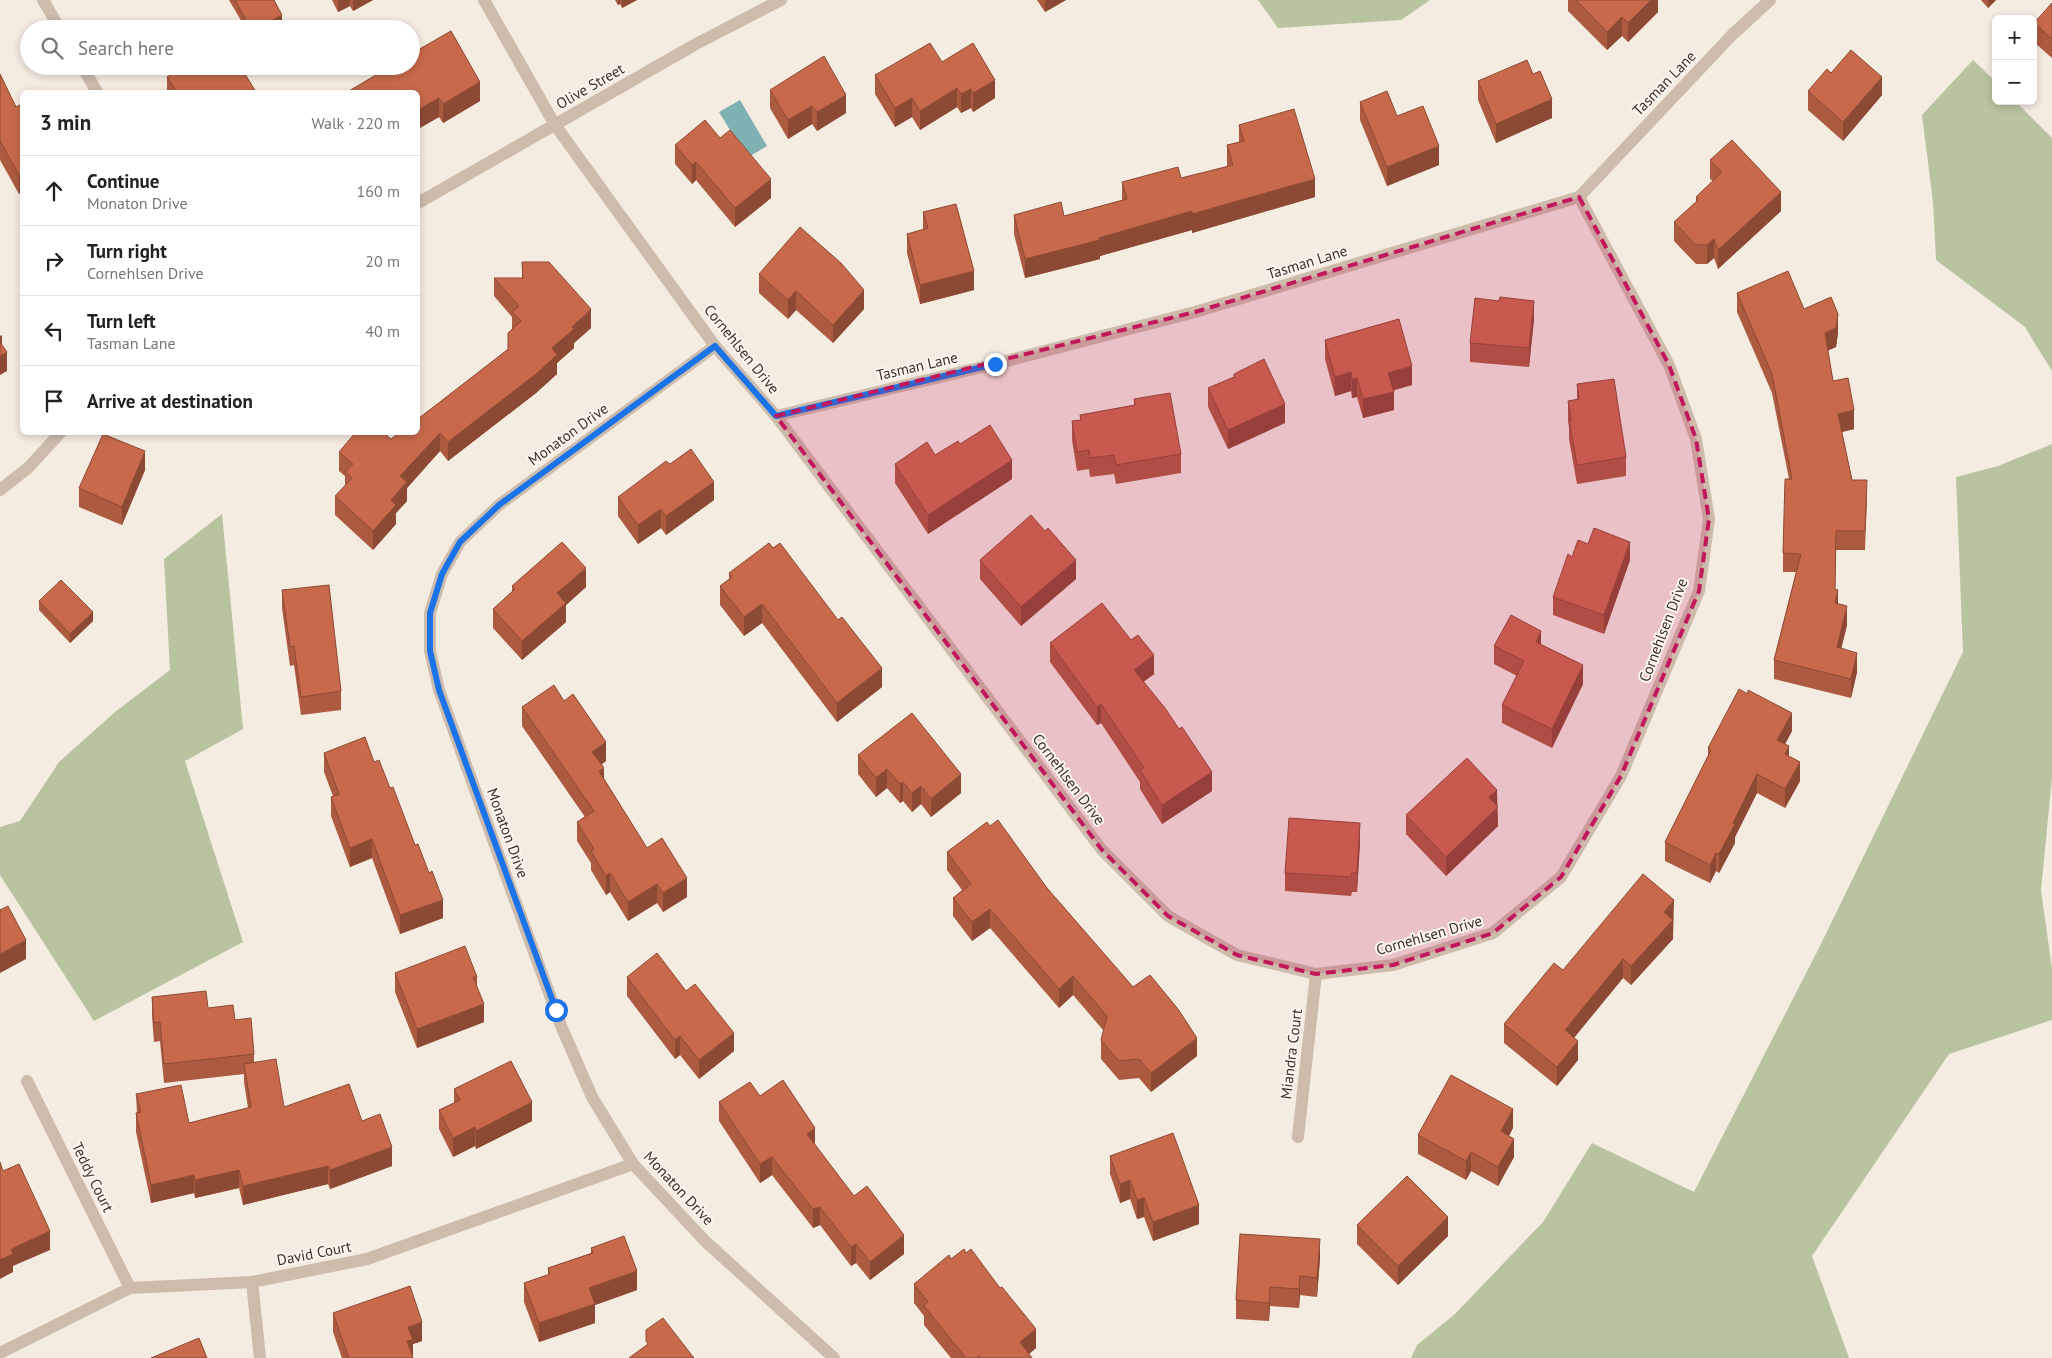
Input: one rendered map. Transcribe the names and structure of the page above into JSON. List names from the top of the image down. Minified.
{"streets":{"street":["Tasman Lane","Olive Street","Cornehlsen Drive","Monaton Drive","Miandra Court","Teddy Court","David Court"]},"crossings":[["Tasman Lane","Cornehlsen Drive"],["Olive Street","Cornehlsen Drive"],["Cornehlsen Drive","Monaton Drive"],["Cornehlsen Drive","Miandra Court"],["Monaton Drive","David Court"],["Teddy Court","David Court"]],"page":{"map_buttons":["+","−"],"search":"Search here","heading":["3 min","Walk · 220 m"],"list":[["Continue","Monaton Drive","160 m"],["Turn right","Cornehlsen Drive","20 m"],["Turn left","Tasman Lane","40 m"],"Arrive at destination"]}}
